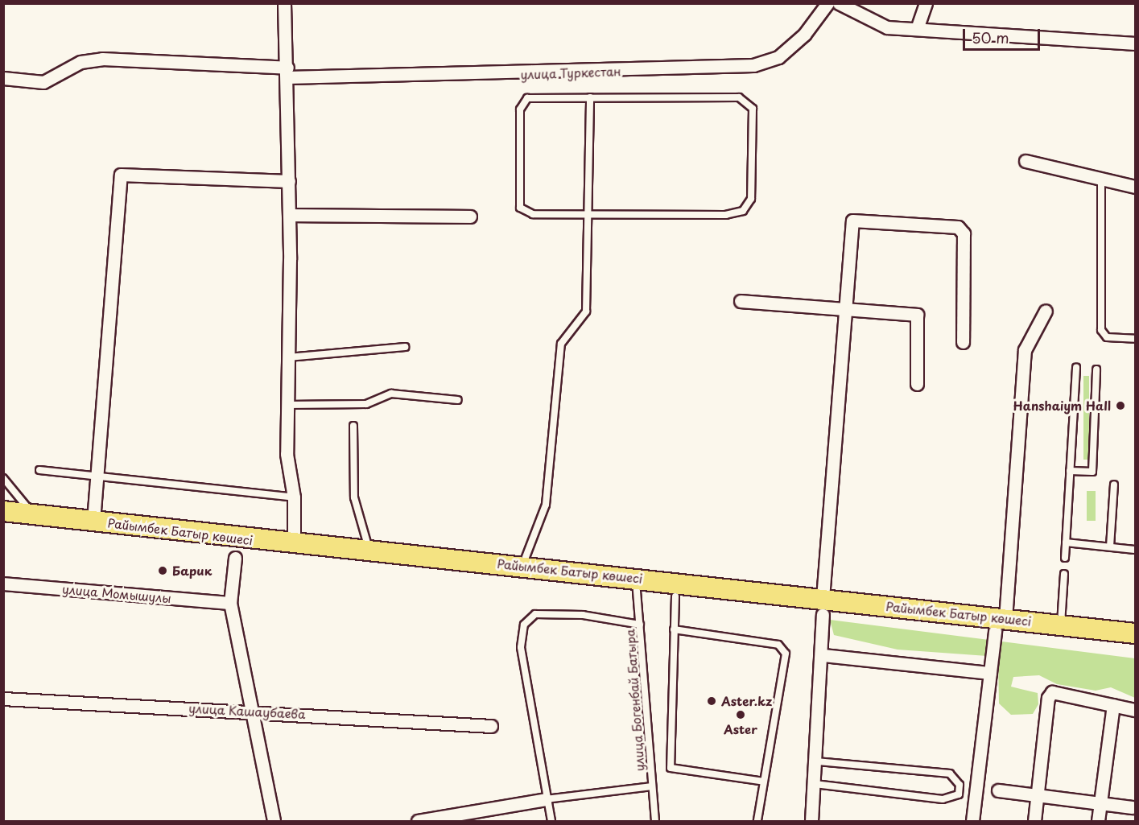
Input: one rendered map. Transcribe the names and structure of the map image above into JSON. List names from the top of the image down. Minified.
{"streets":{"main road":["Райымбек Батыр көшесі"],"street":["улица Туркестан","улица Момышулы","улица Кашаубаева"],"lane":["улица Богенбай Батыра"]},"crossings":[["Райымбек Батыр көшесі","улица Богенбай Батыра"]],"places":["Hanshaiym Hall","Барик","Aster.kz","Aster"],"scale_bar":"50 m"}
